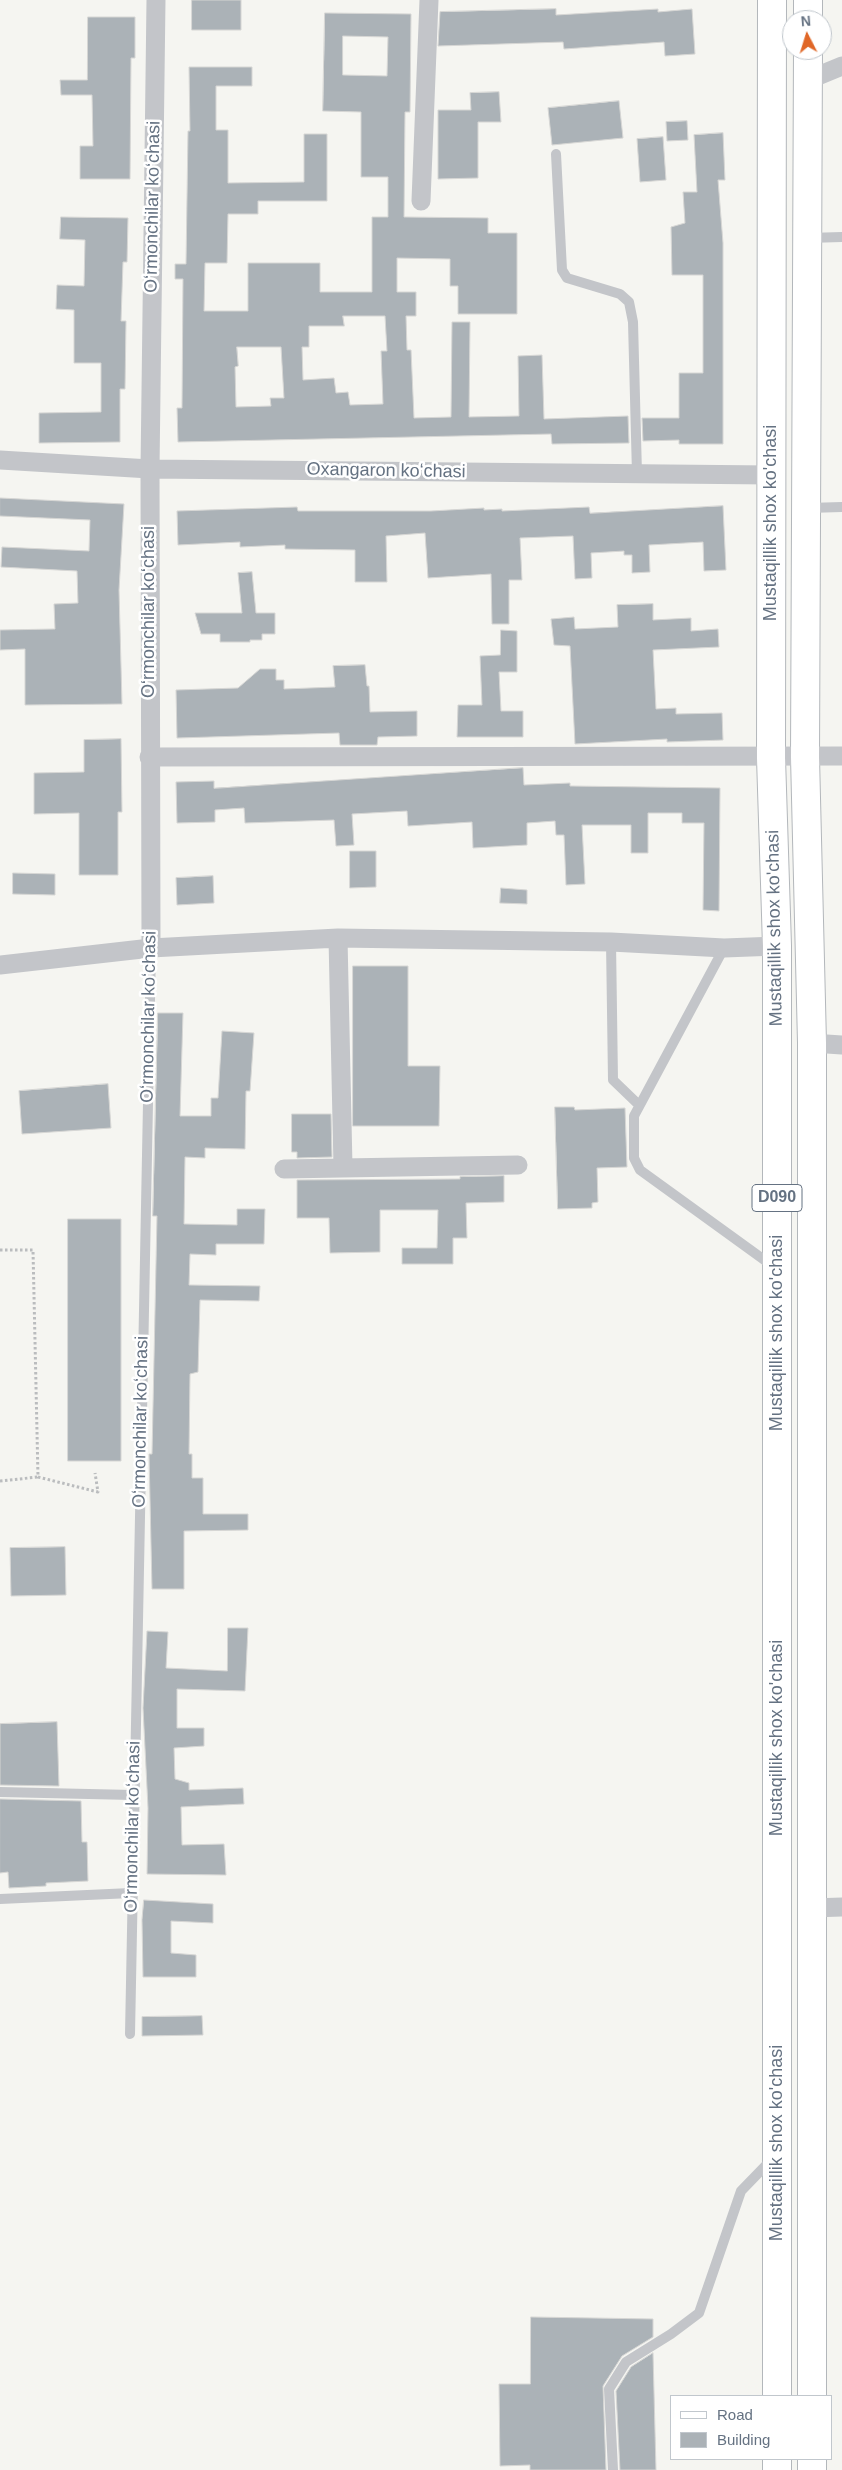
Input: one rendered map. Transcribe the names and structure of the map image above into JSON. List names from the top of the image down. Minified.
{"streets":{"main road":["Mustaqillik shox ko'chasi","D090"],"street":["Oʻrmonchilar koʻchasi","Oxangaron koʻchasi"]},"crossings":[["Oʻrmonchilar koʻchasi","Oxangaron koʻchasi"],["Oxangaron koʻchasi","Mustaqillik shox ko'chasi"]],"legend":["Road","Building"],"north":"top"}
